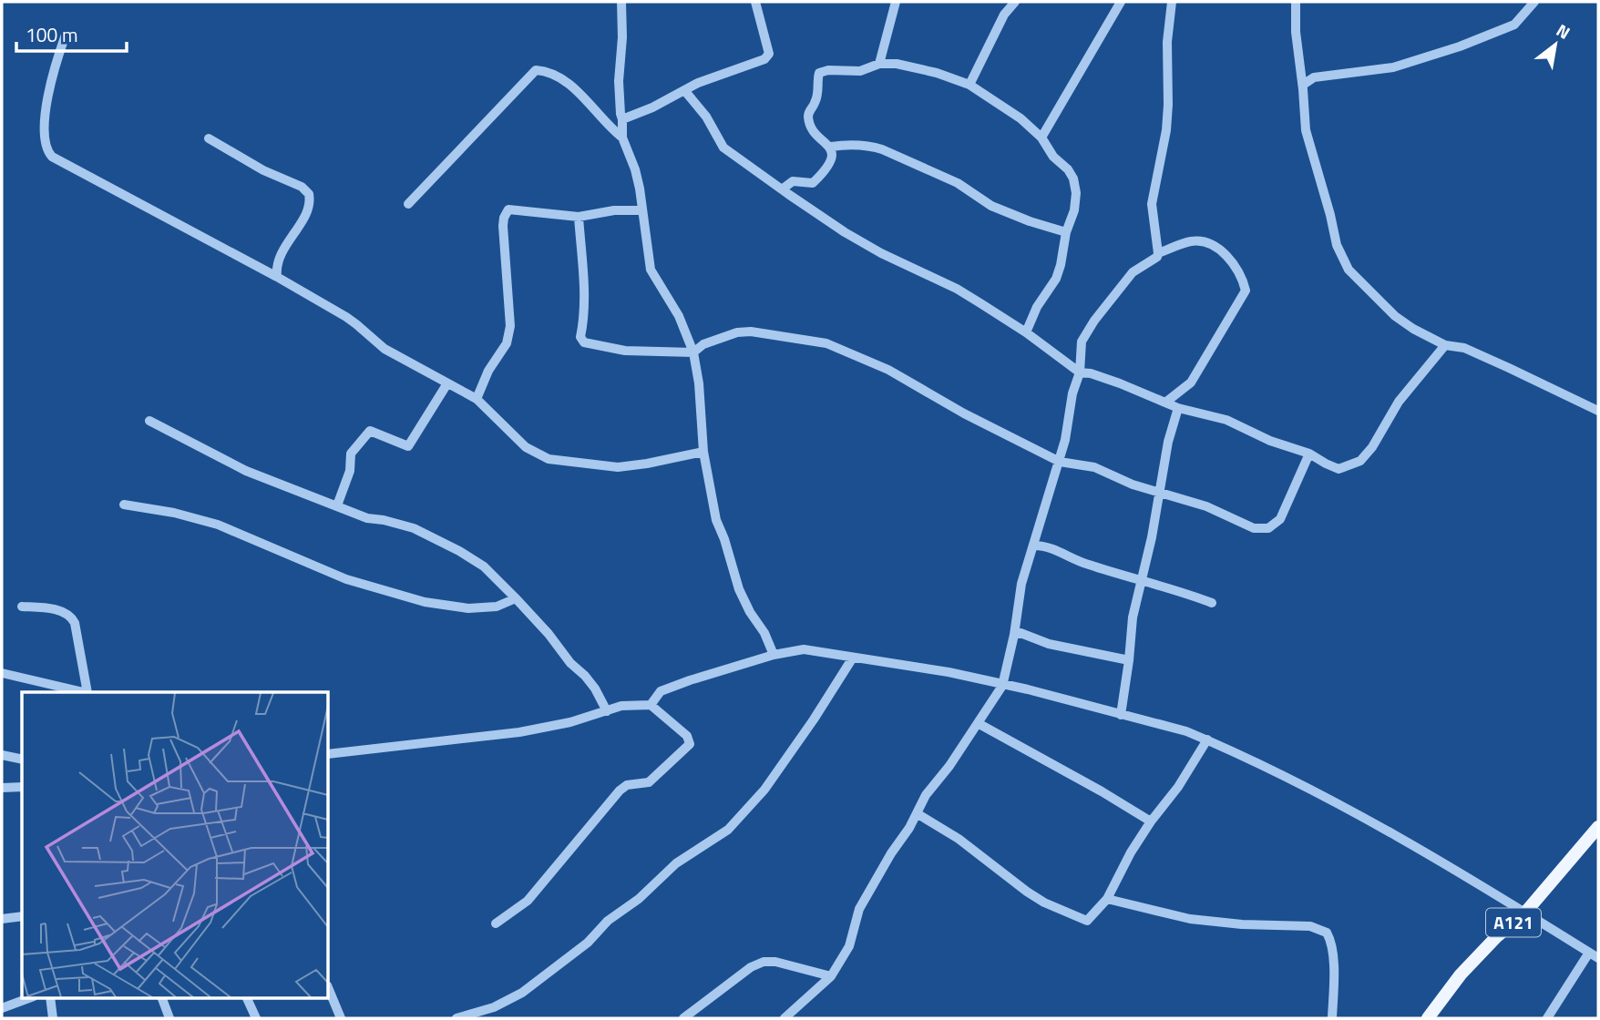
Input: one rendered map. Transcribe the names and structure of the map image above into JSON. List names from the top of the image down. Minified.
{"streets":{"main road":["A121"]},"scale_bar":"100 m","north":"top right"}
